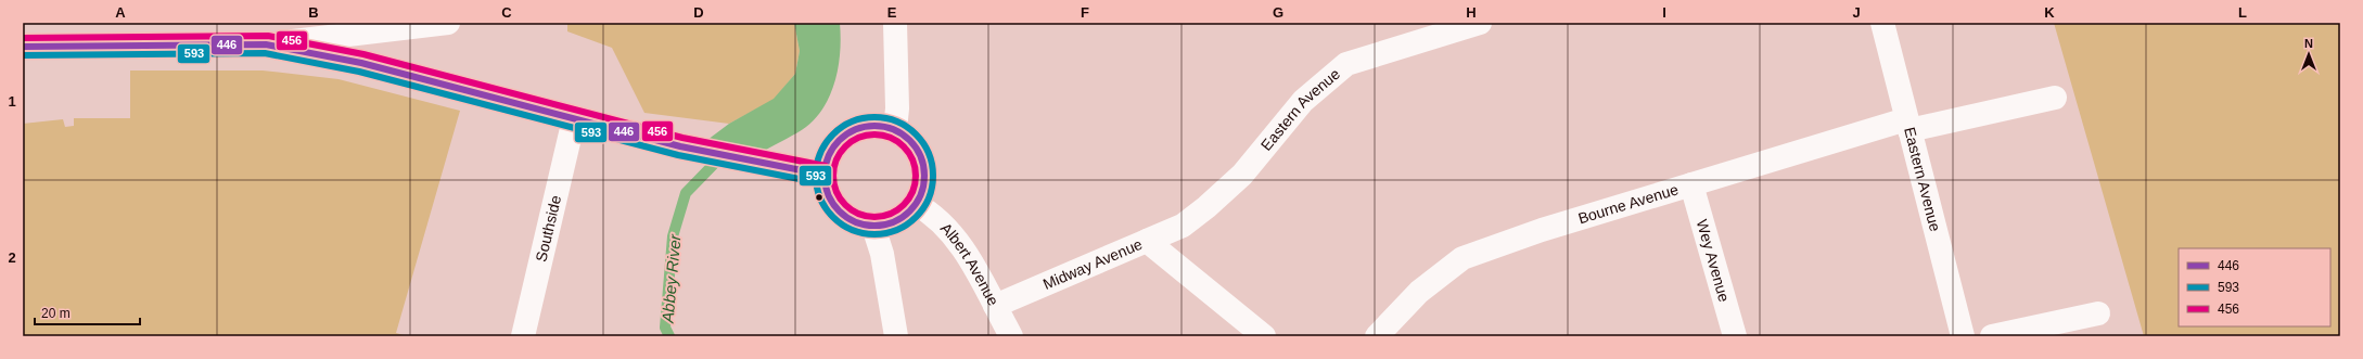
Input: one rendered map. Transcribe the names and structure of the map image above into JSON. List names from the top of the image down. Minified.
{"streets":{"street":["Eastern Avenue","Bourne Avenue","Southside","Wey Avenue","Midway Avenue","Albert Avenue"]},"crossings":[["Eastern Avenue","Bourne Avenue"],["Eastern Avenue","Midway Avenue"],["Bourne Avenue","Wey Avenue"],["Midway Avenue","Albert Avenue"]],"water":["Abbey River"],"lines":["transit line 456","transit line 446","transit line 593"],"legend":["446","593","456"],"scale_bar":"20 m","north":"top","grid":{"columns":["A","B","C","D","E","F","G","H","I","J","K","L"],"rows":["1","2"]}}
